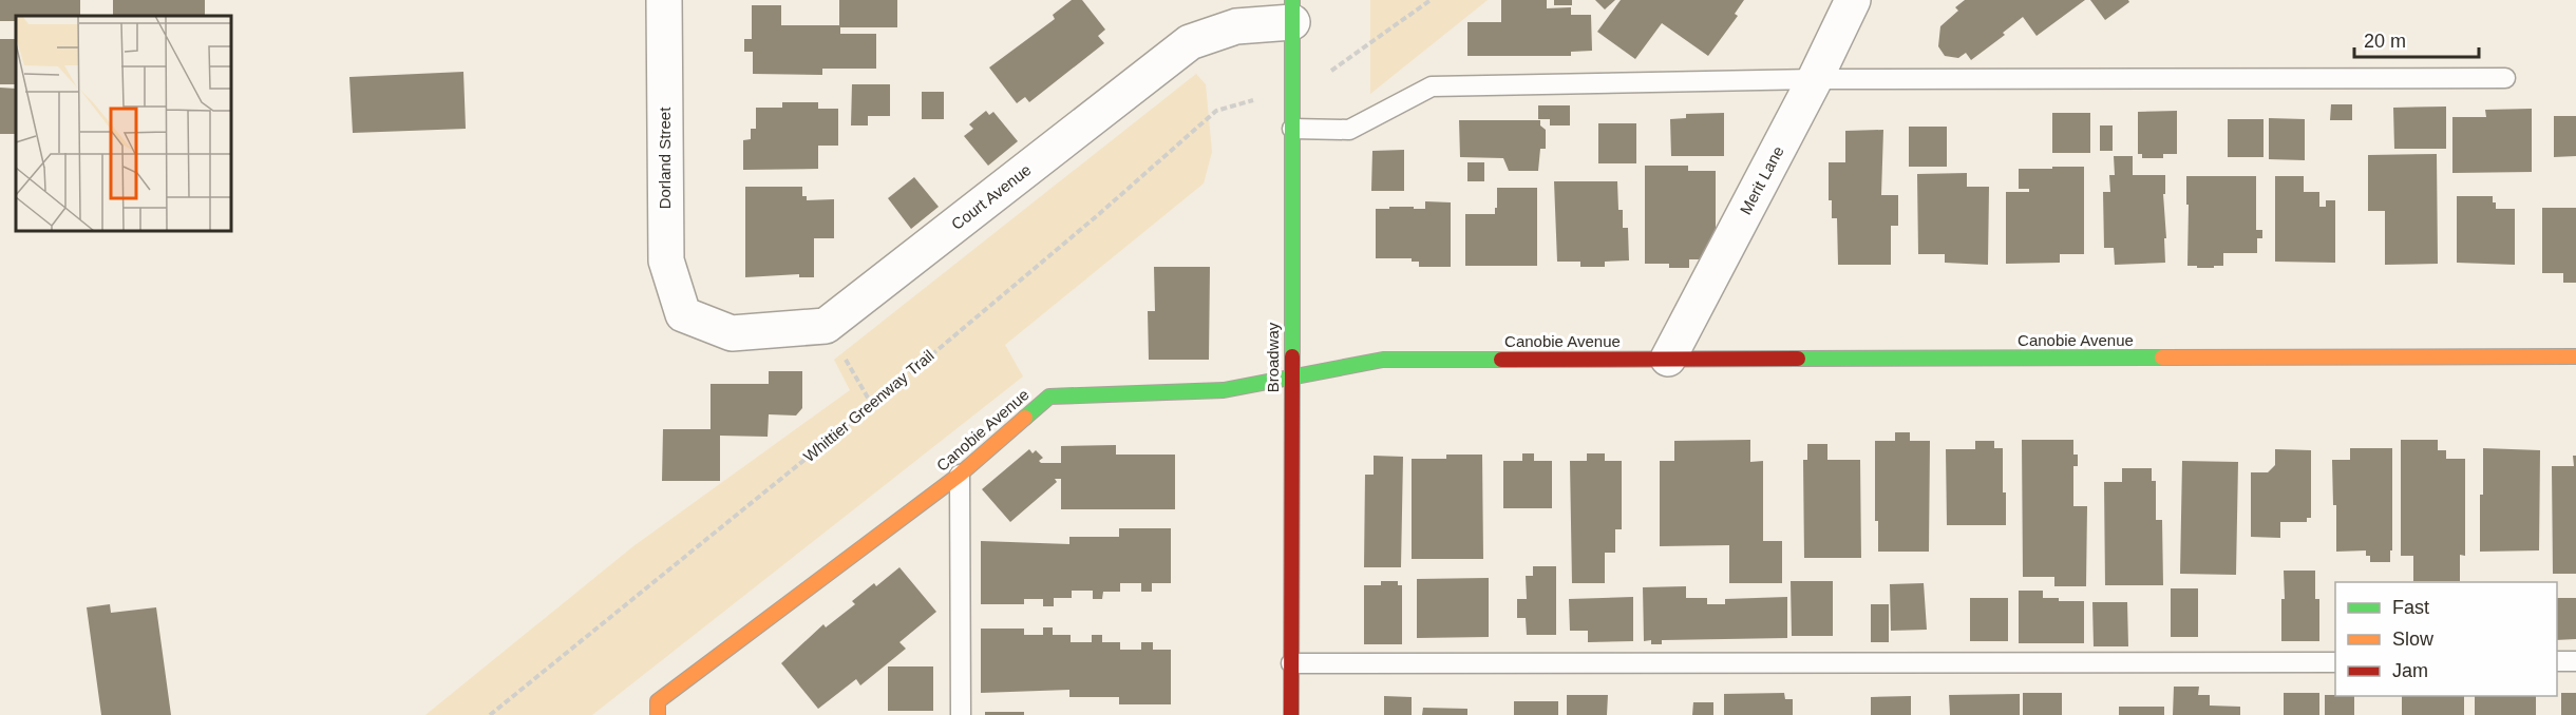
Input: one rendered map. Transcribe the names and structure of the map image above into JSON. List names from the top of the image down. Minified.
{"streets":{"street":["Dorland Street","Merit Lane","Court Avenue","Canobie Avenue","Broadway"],"path":["Whittier Greenway Trail"]},"crossings":[["Dorland Street","Court Avenue"],["Merit Lane","Canobie Avenue"],["Court Avenue","Broadway"],["Canobie Avenue","Broadway"]],"legend":["Fast","Slow","Jam"],"scale_bar":"20 m"}
